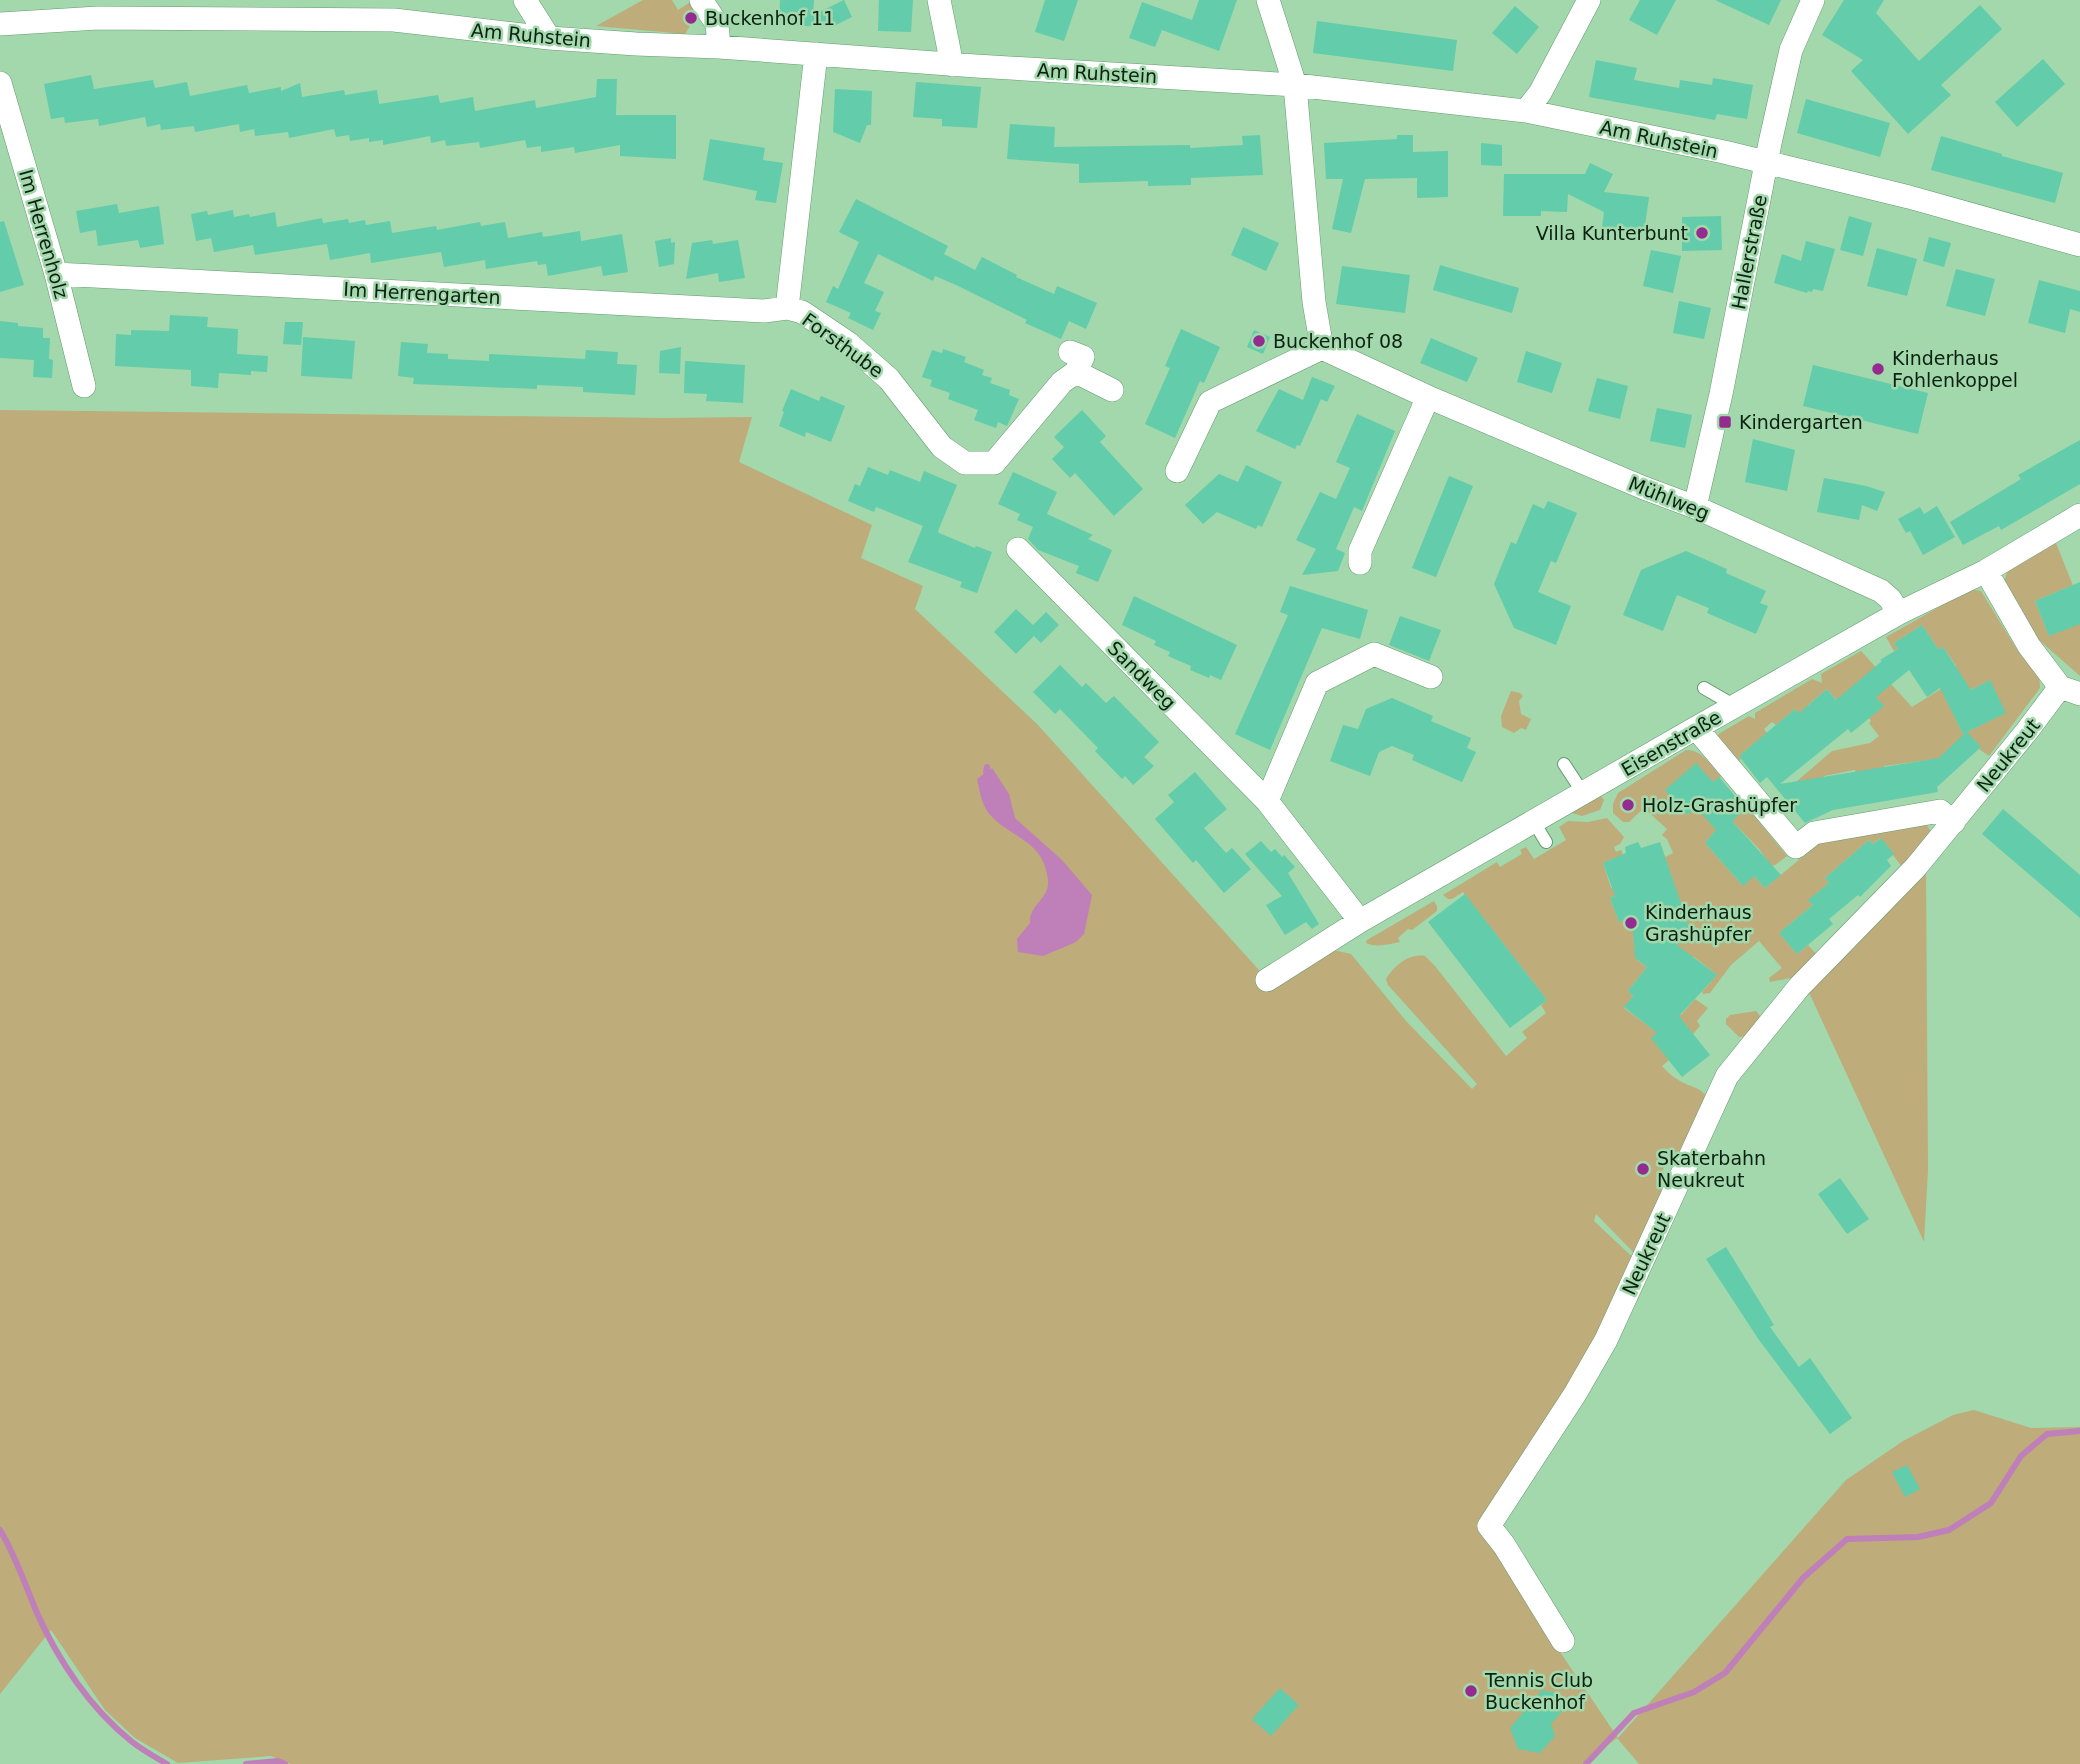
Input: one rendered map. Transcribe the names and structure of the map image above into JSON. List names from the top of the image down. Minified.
{"streets":{"street":["Am Ruhstein","Im Herrenholz","Hallerstraße","Im Herrengarten","Forsthube","Mühlweg","Sandweg","Eisenstraße","Neukreut"]},"crossings":[["Am Ruhstein","Hallerstraße"],["Am Ruhstein","Forsthube"],["Im Herrenholz","Im Herrengarten"],["Hallerstraße","Mühlweg"],["Im Herrengarten","Forsthube"],["Mühlweg","Eisenstraße"],["Sandweg","Eisenstraße"]],"places":{"other":["Buckenhof 11","Villa Kunterbunt","Buckenhof 08","Kinderhaus Fohlenkoppel","Holz-Grashüpfer","Kinderhaus Grashüpfer","Skaterbahn Neukreut","Tennis Club Buckenhof"],"transit":["Kindergarten"]}}
